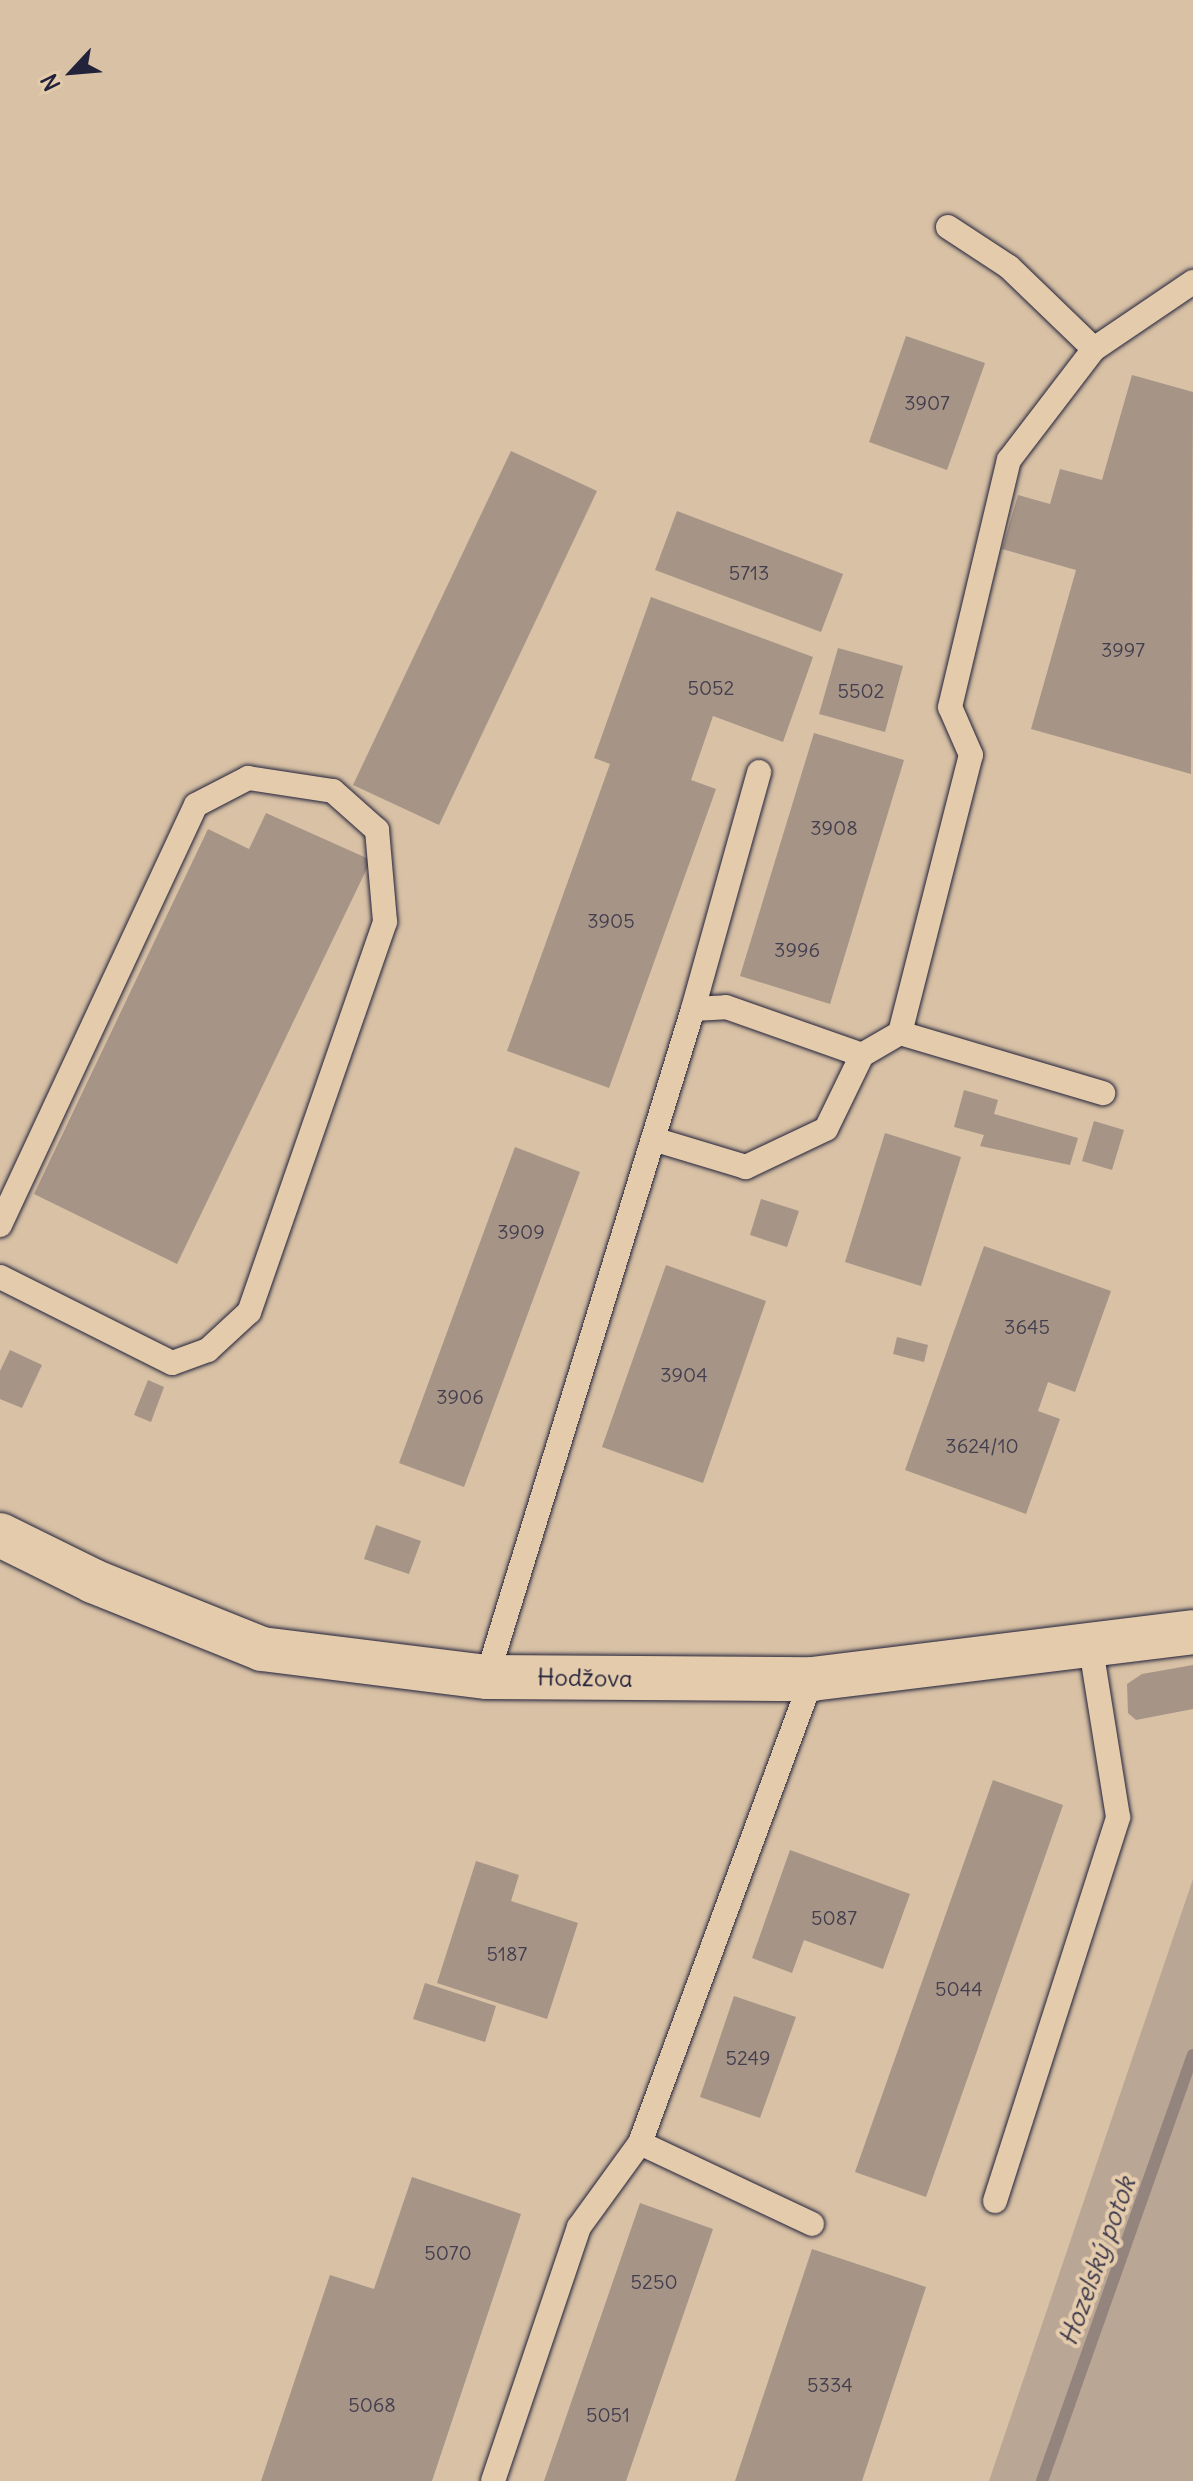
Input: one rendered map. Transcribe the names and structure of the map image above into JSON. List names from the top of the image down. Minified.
{"streets":{"street":["Hodžova"]},"water":["Hozelský potok"],"house_numbers":["3907","5713","3997","5052","5502","3908","3905","3996","3909","3645","3904","3906","3624/10","5087","5187","5044","5249","5070","5250","5334","5068","5051"],"north":"bottom left"}
